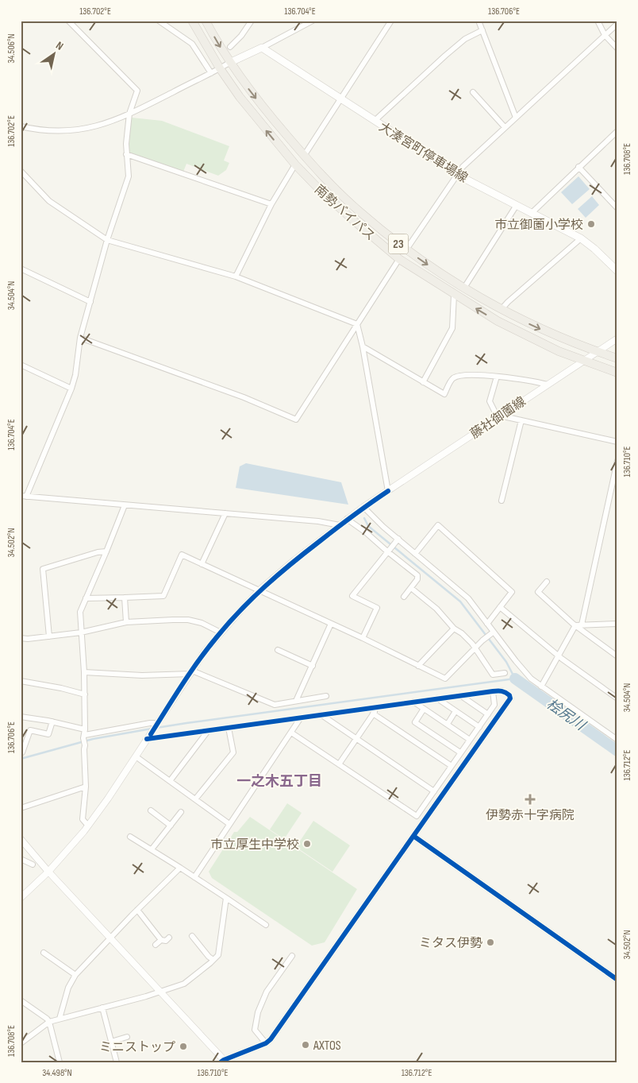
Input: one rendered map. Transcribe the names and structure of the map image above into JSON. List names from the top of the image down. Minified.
{"streets":{"highway":["南勢バイパス","23"],"main road":["大湊宮町停車場線"],"street":["藤社御薗線"]},"crossings":[["南勢バイパス","藤社御薗線"]],"districts":["一之木五丁目"],"water":["桧尻川"],"places":{"other":["市立御薗小学校","市立厚生中学校","ミタス伊勢","AXTOS","ミニストップ"],"health":["伊勢赤十字病院"]},"north":"top right","coordinates":["136.702°E","136.704°E","136.706°E","34.506°N","136.708°E","34.504°N","136.710°E","34.502°N","136.712°E","34.498°N"]}
